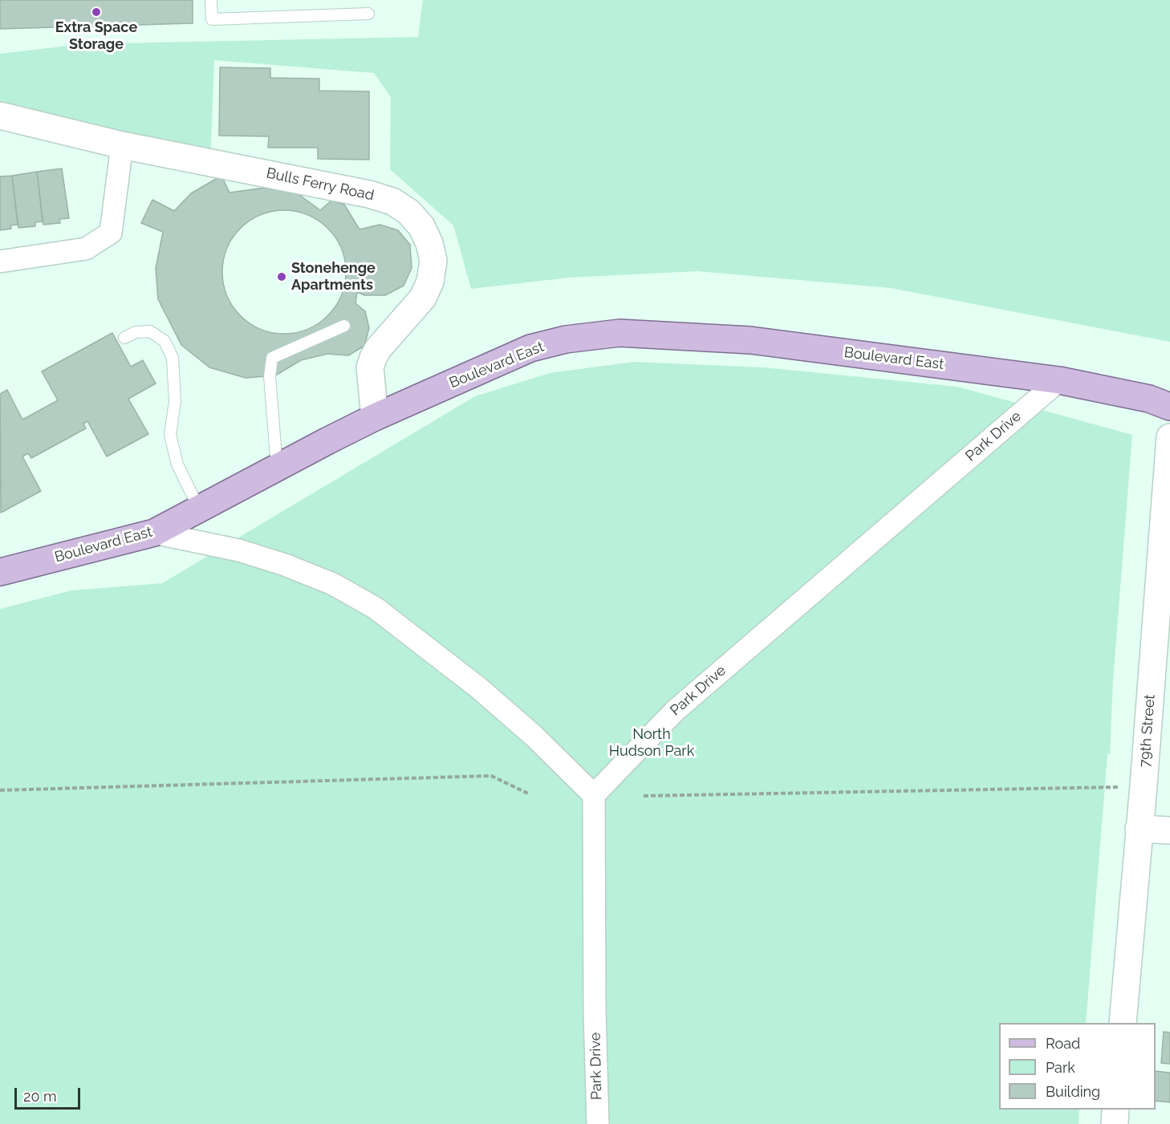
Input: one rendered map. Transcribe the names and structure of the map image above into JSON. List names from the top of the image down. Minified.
{"streets":{"main road":["Boulevard East"],"street":["Bulls Ferry Road","Park Drive","79th Street"]},"crossings":[["Bulls Ferry Road","Boulevard East"],["Boulevard East","Park Drive"]],"parks":["North Hudson Park"],"places":["Extra Space Storage","Stonehenge Apartments"],"legend":["Road","Park","Building"],"scale_bar":"20 m"}
